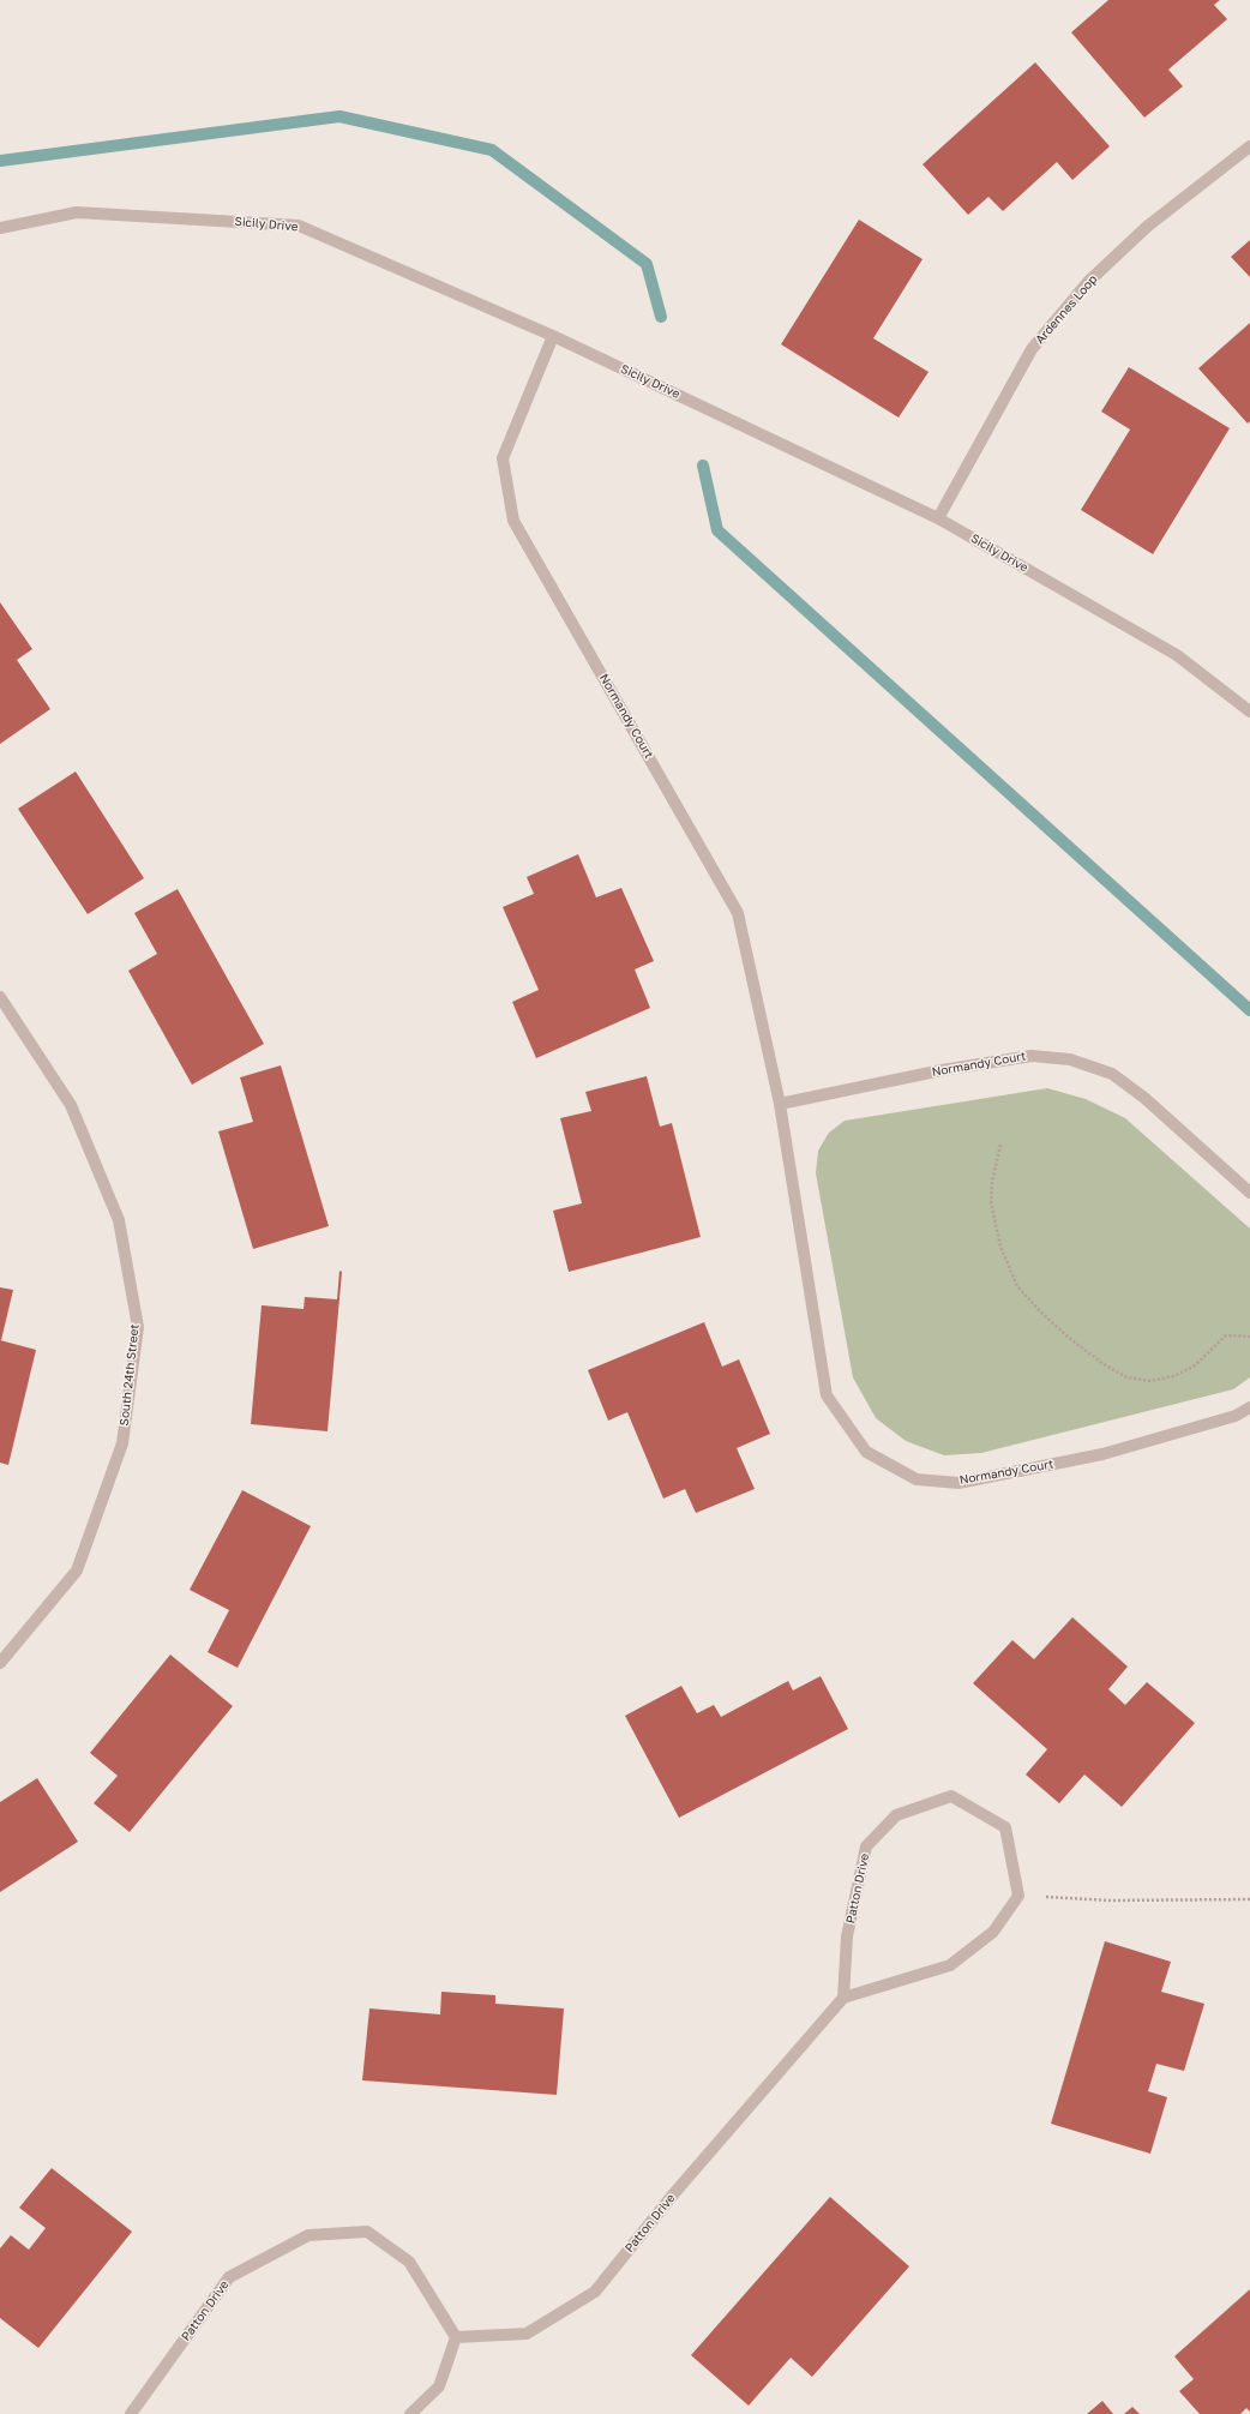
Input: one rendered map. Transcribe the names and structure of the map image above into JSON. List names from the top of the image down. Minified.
{"streets":{"street":["Sicily Drive","Ardennes Loop","Normandy Court","South 24th Street","Patton Drive"]},"crossings":[["Sicily Drive","Ardennes Loop"],["Sicily Drive","Normandy Court"]]}
